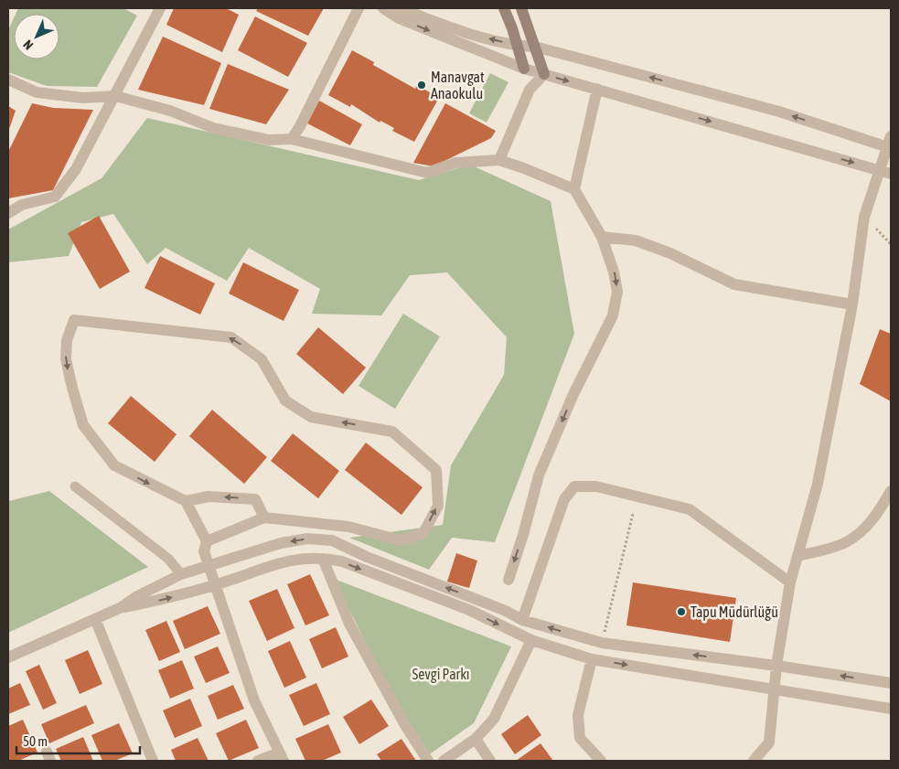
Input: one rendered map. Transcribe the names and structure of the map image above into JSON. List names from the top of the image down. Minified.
{"parks":["Sevgi Parkı"],"places":["Manavgat Anaokulu","Tapu Müdürlüğü"],"scale_bar":"50 m","north":"bottom left"}
